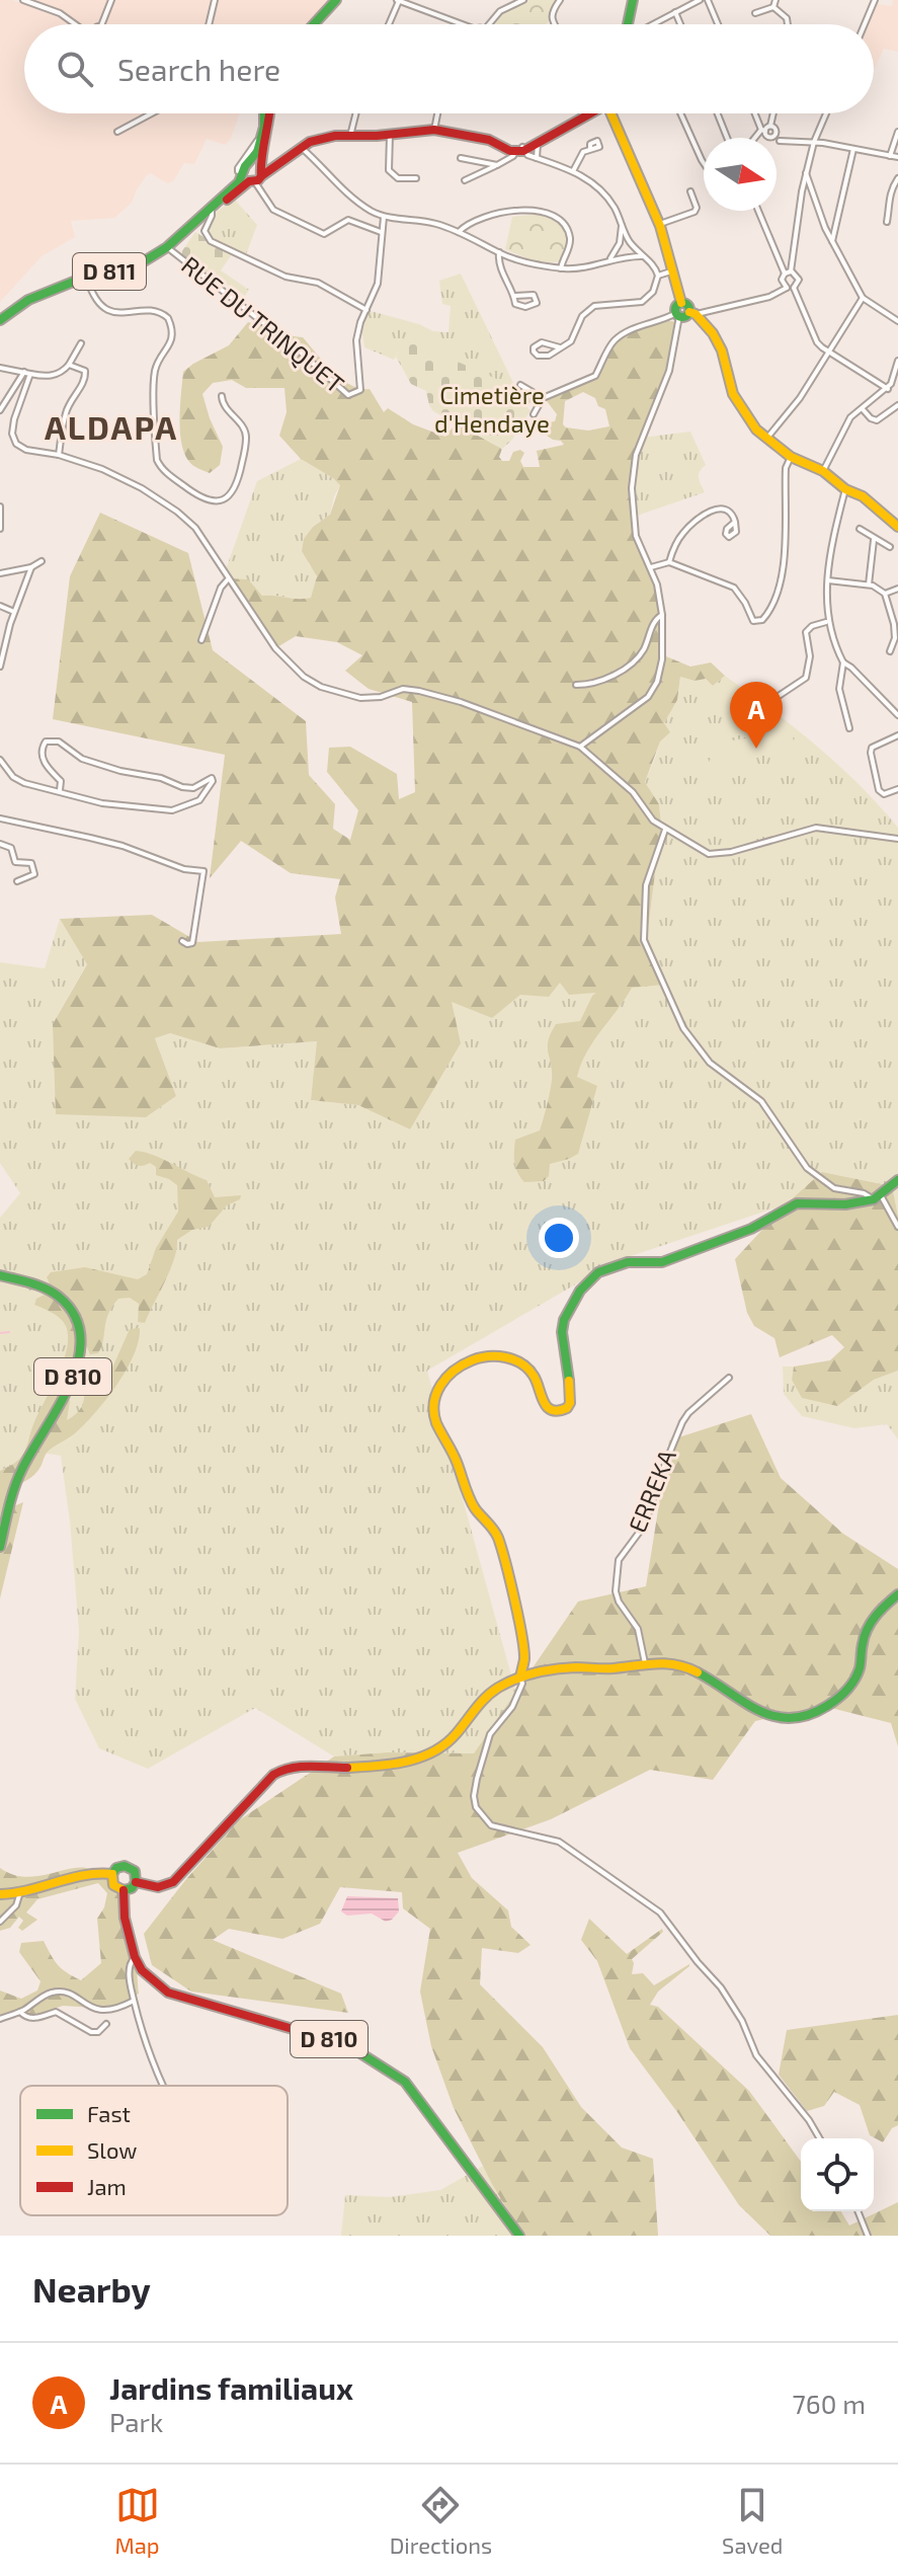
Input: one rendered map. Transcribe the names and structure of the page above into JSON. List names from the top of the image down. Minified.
{"streets":{"main road":["D 811","D 810"],"street":["RUE DU TRINQUET","ERREKA"]},"crossings":[["D 811","RUE DU TRINQUET"]],"districts":["ALDAPA"],"parks":["Cimetière d'Hendaye"],"legend":["Fast","Slow","Jam"],"north":"right","page":{"search":"Search here","pins":"A","heading":"Nearby","list":[{"mark":"A","name":"Jardins familiaux","note":"Park","value":"760 m"}],"nav":["Map","Directions","Saved"]}}
